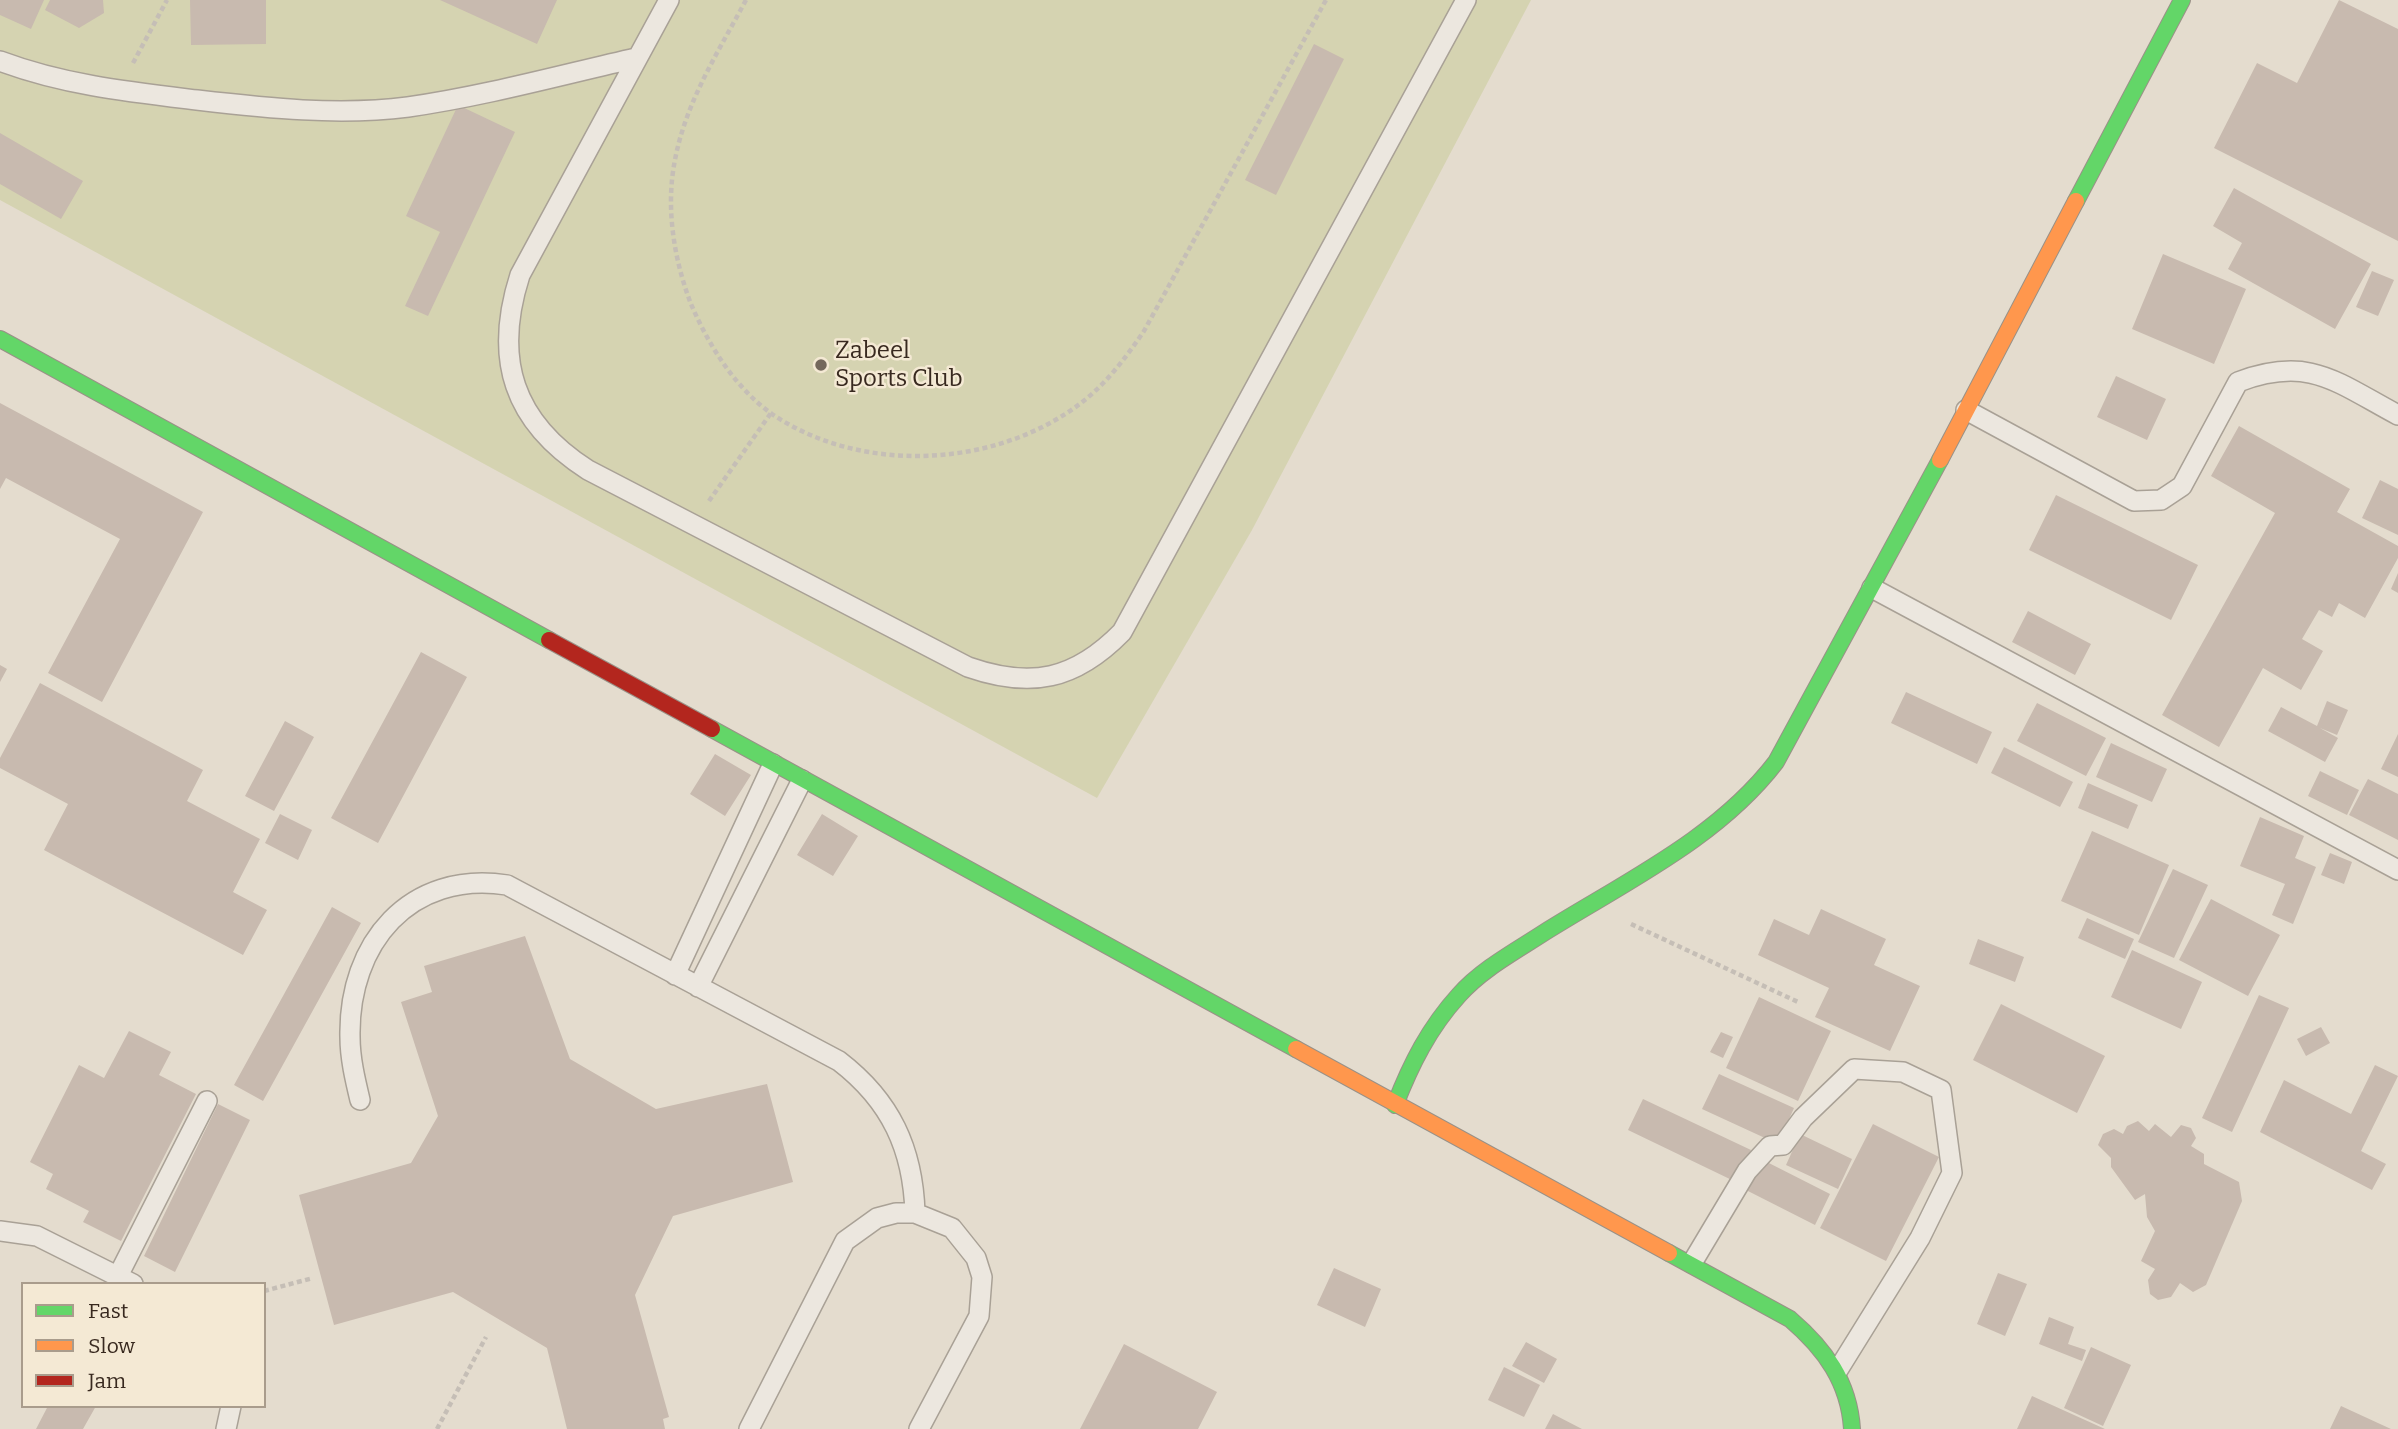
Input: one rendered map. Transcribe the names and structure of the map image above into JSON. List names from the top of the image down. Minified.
{"places":["Zabeel Sports Club"],"legend":["Fast","Slow","Jam"]}
